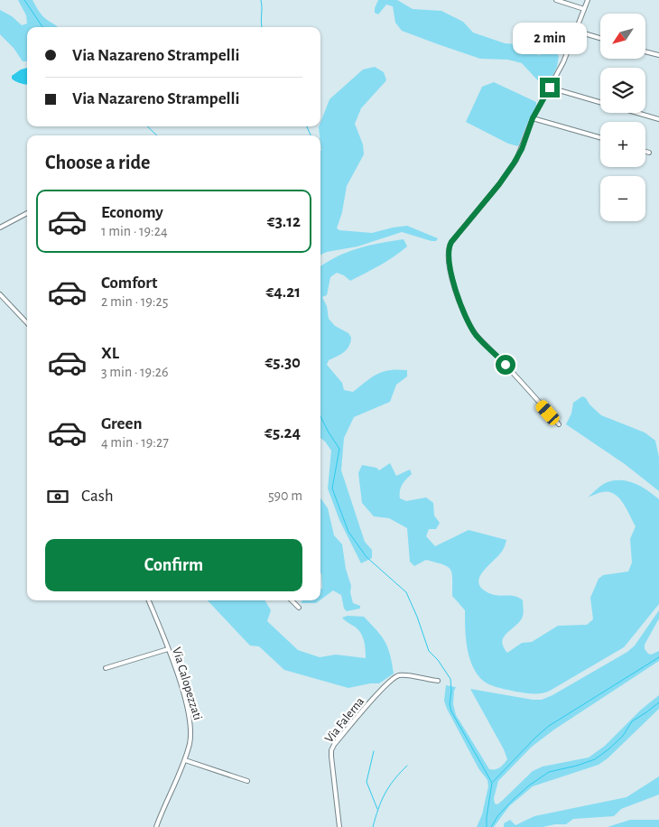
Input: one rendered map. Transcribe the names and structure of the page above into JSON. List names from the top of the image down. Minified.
{"streets":{"street":["Via Calopezzati","Via Falerna"]},"north":"bottom left","page":{"map_buttons":["+","−"],"bubble":"2 min","banner":["Via Nazareno Strampelli","Via Nazareno Strampelli"],"heading":"Choose a ride","list":[{"name":"Economy","note":"1 min · 19:24","value":"€3.12"},{"name":"Comfort","note":"2 min · 19:25","value":"€4.21"},{"name":"XL","note":"3 min · 19:26","value":"€5.30"},{"name":"Green","note":"4 min · 19:27","value":"€5.24"}],"pay":["Cash","590 m"],"buttons":"Confirm"}}
